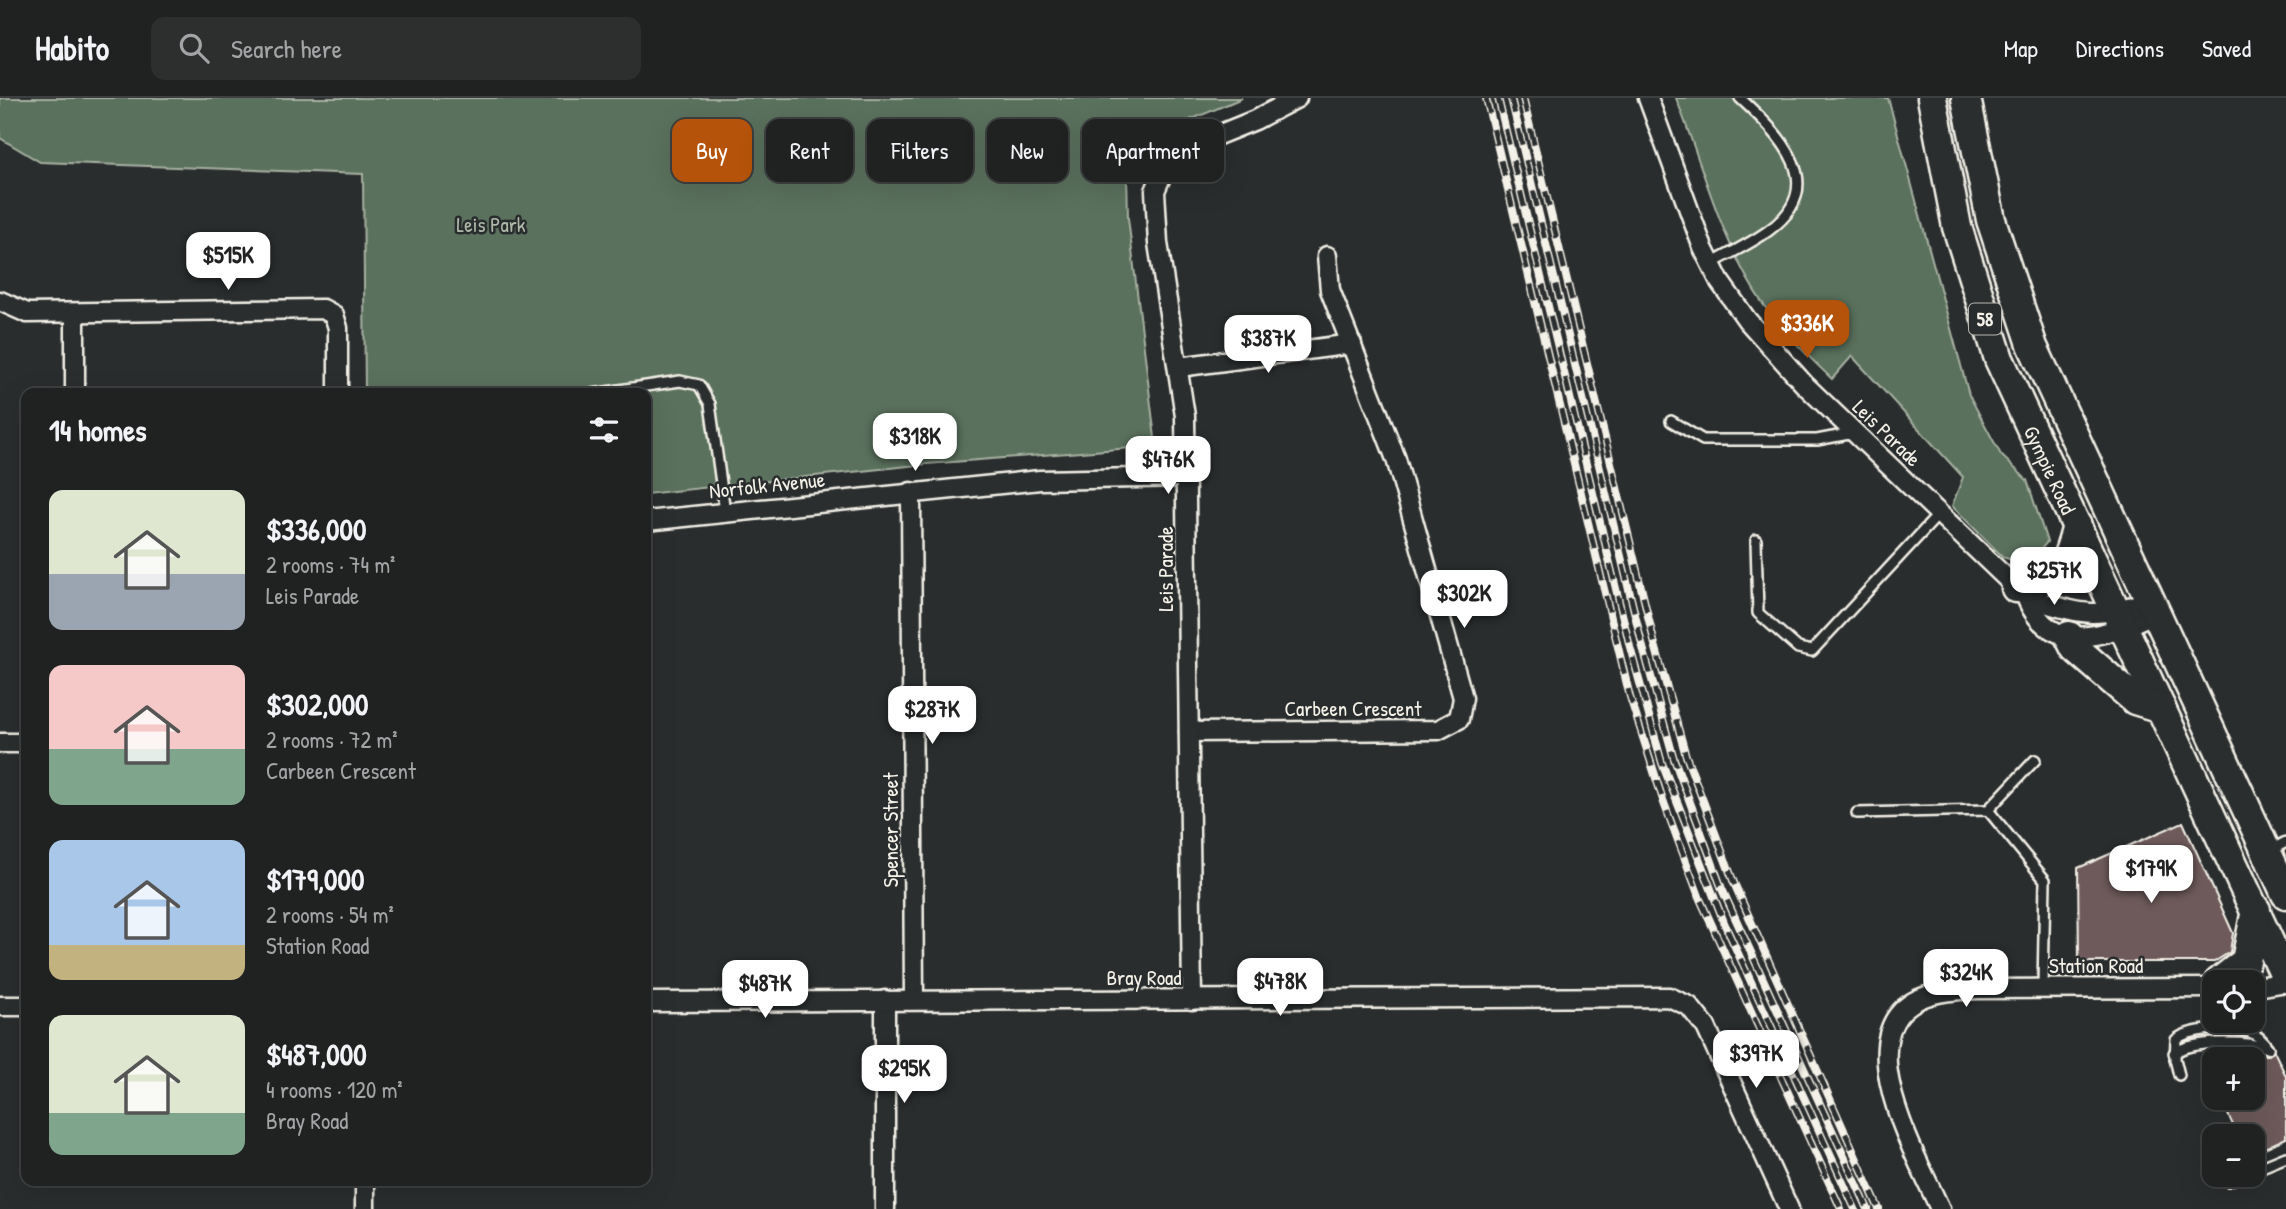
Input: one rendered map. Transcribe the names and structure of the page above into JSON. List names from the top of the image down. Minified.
{"streets":{"highway":["58","Gympie Road"],"street":["Leis Parade","Norfolk Avenue","Carbeen Crescent","Spencer Street","Station Road","Bray Road"]},"crossings":[["Leis Parade","Gympie Road"],["Leis Parade","Norfolk Avenue"],["Leis Parade","Carbeen Crescent"],["Leis Parade","Bray Road"],["Norfolk Avenue","Spencer Street"],["Spencer Street","Bray Road"]],"parks":["Leis Park"],"page":{"header":"Habito","search":"Search here","nav":["Map","Directions","Saved"],"chip":["Buy","Rent","Filters","New","Apartment"],"price":["$515K","$336K","$387K","$318K","$476K","$257K","$302K","$287K","$179K","$324K","$478K","$487K","$397K","$295K"],"heading":"14 homes","list":[{"name":"$336,000","note":"2 rooms · 74 m² · Leis Parade"},{"name":"$302,000","note":"2 rooms · 72 m² · Carbeen Crescent"},{"name":"$179,000","note":"2 rooms · 54 m² · Station Road"},{"name":"$487,000","note":"4 rooms · 120 m² · Bray Road"}],"map_buttons":["+","−"]}}
